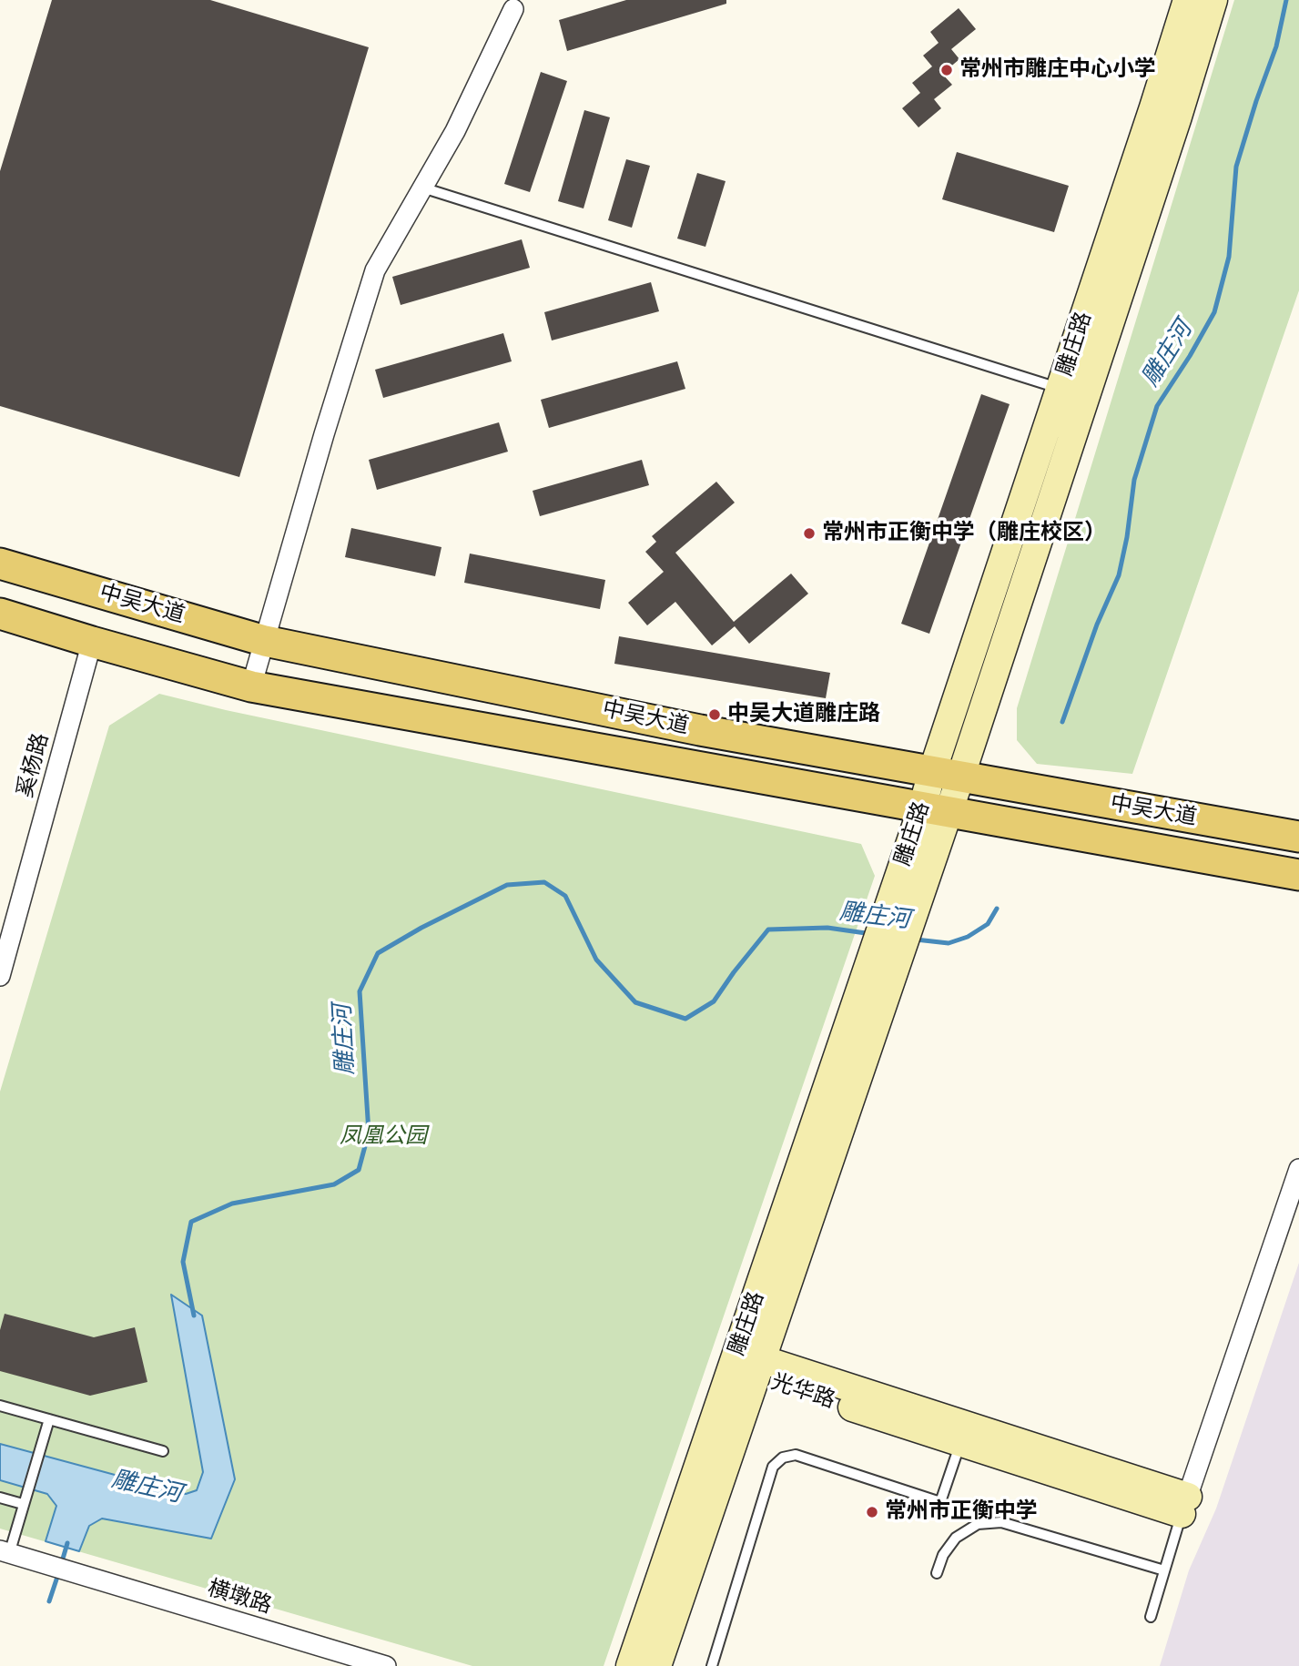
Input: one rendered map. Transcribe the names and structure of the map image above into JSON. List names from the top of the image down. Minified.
{"streets":{"main road":["雕庄路","中吴大道","光华路"],"street":["奚杨路","横墩路"]},"crossings":[["雕庄路","中吴大道"],["雕庄路","光华路"],["中吴大道","奚杨路"]],"water":["雕庄河"],"parks":["凤凰公园"],"places":["常州市雕庄中心小学","常州市正衡中学（雕庄校区）","中吴大道雕庄路","常州市正衡中学"]}
